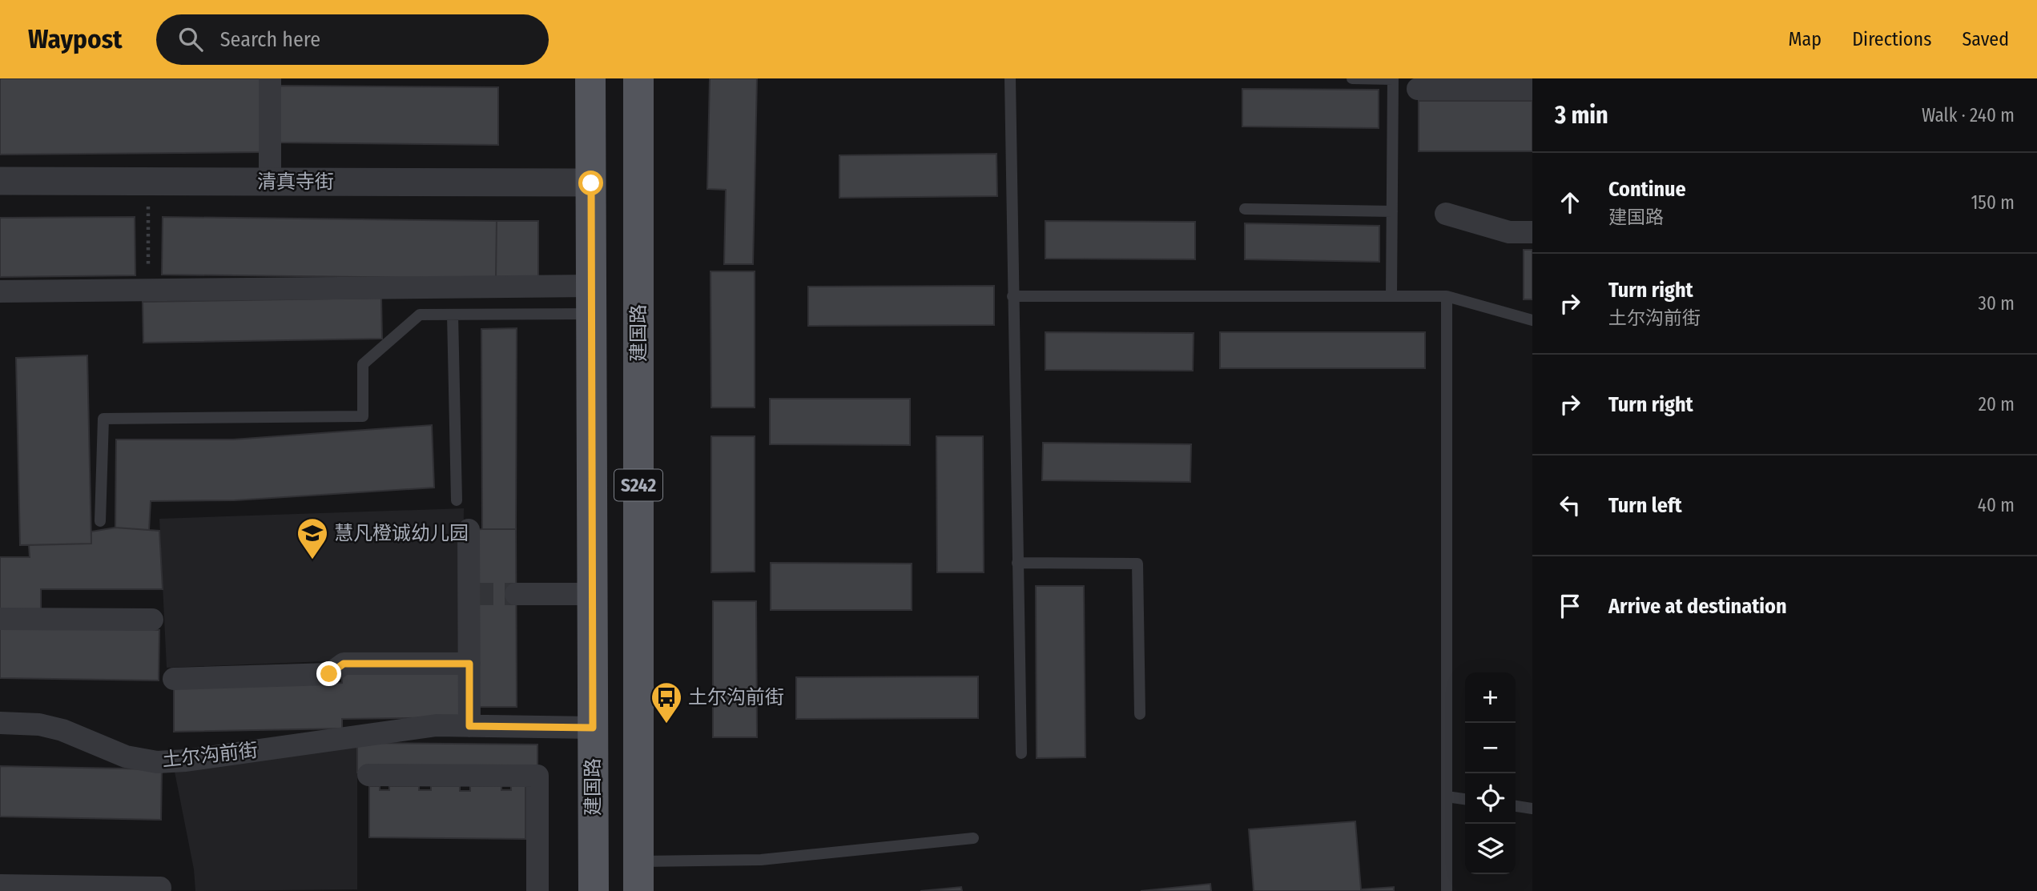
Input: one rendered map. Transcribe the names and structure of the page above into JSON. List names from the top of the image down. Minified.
{"streets":{"main road":["建国路","S242"],"street":["清真寺街","土尔沟前街"]},"crossings":[["清真寺街","建国路"],["建国路","土尔沟前街"]],"places":{"school or university":["慧凡橙诚幼儿园"],"bus stop":["土尔沟前街"]},"page":{"header":"Waypost","search":"Search here","nav":["Map","Directions","Saved"],"heading":["3 min","Walk · 240 m"],"list":[["Continue","建国路","150 m"],["Turn right","土尔沟前街","30 m"],["Turn right","20 m"],["Turn left","40 m"],"Arrive at destination"],"map_buttons":["+","−"]}}
